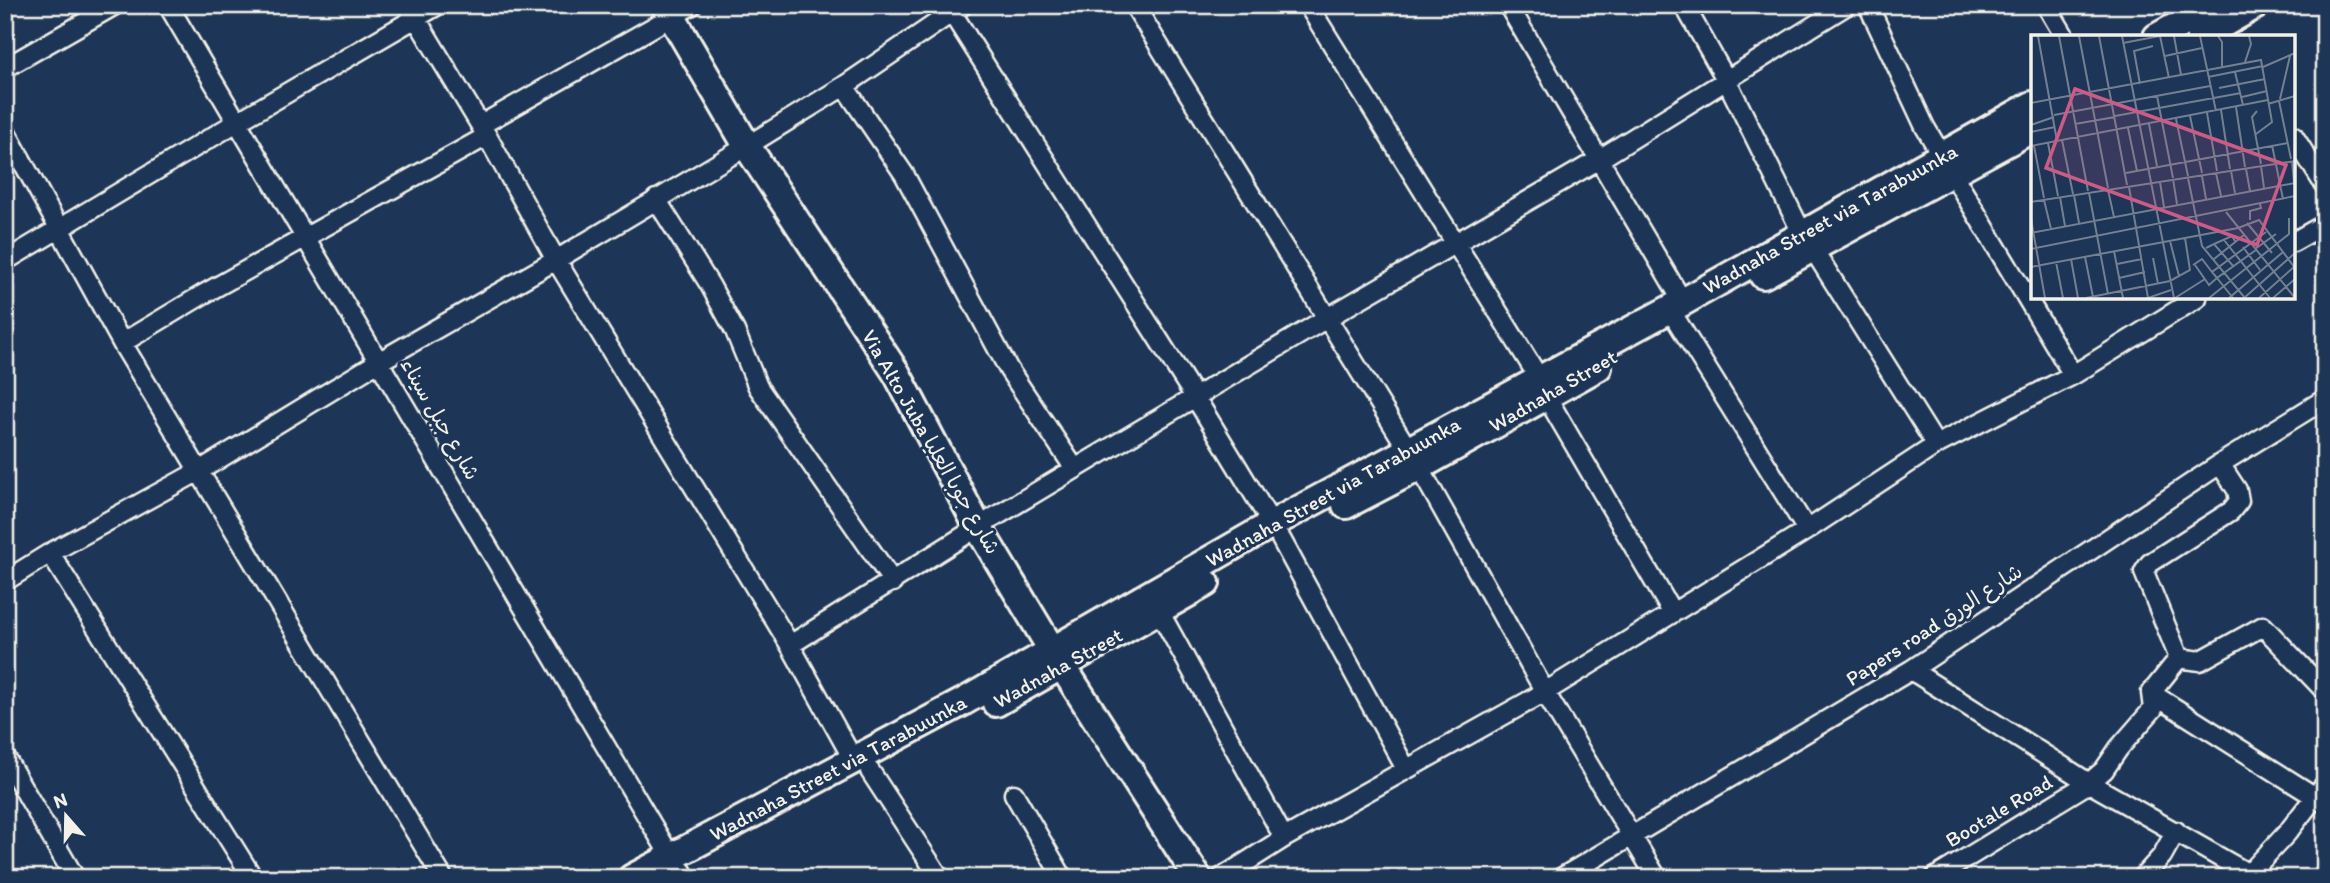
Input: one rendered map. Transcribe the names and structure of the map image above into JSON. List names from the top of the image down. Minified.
{"streets":{"main road":["Wadnaha Street via Tarabuunka","Wadnaha Street","Via Alto Juba شارع جوبا العليا"],"street":["شارع جبل سيناء","Papers road شارع الورق","Bootale Road"]},"crossings":[["Wadnaha Street via Tarabuunka","Wadnaha Street"],["Wadnaha Street via Tarabuunka","Via Alto Juba شارع جوبا العليا"],["Wadnaha Street","شارع جبل سيناء"],["Wadnaha Street","Via Alto Juba شارع جوبا العليا"]],"north":"top"}
